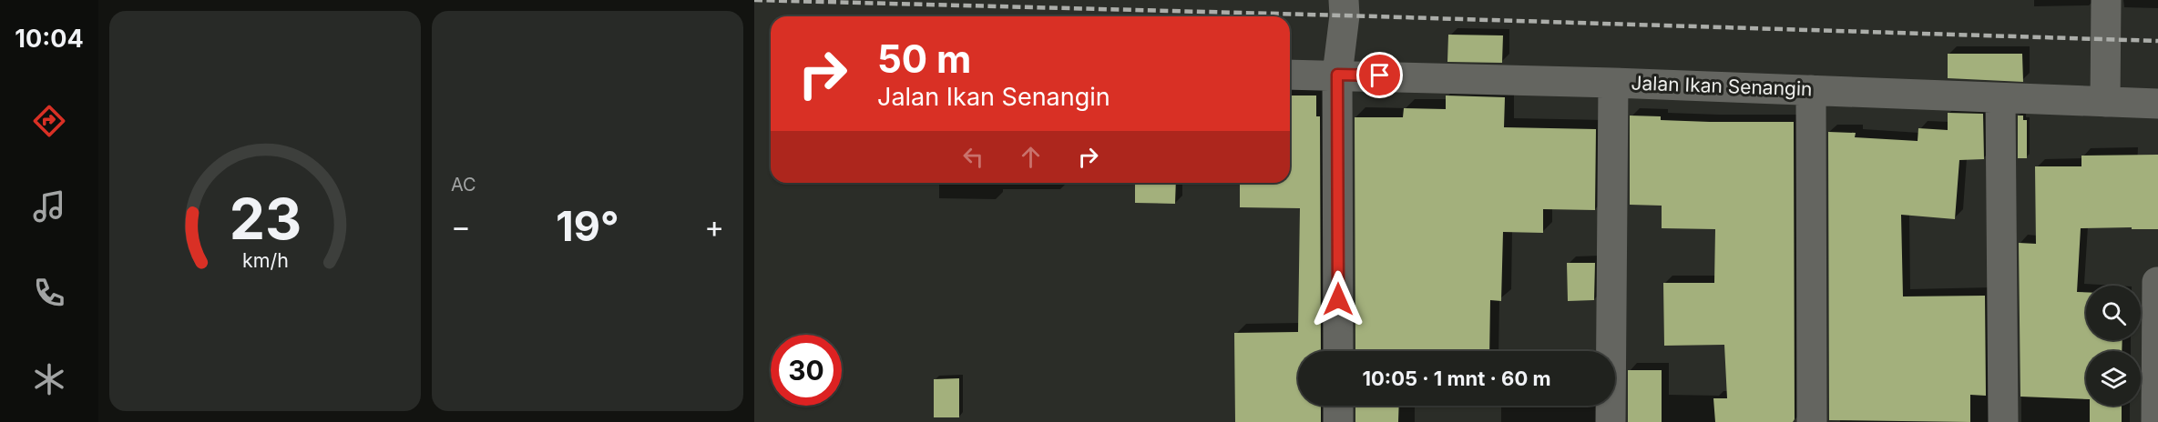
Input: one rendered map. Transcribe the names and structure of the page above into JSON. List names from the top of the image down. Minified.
{"streets":{"street":["Jalan Ikan Senangin"]},"page":{"tabs":"10:04","tile":"AC","turn":["50 m","Jalan Ikan Senangin"],"heat":["−","19°","+"],"limit":"30","trip":"10:05 · 1 mnt · 60 m","gauge":["23","km/h"]}}
